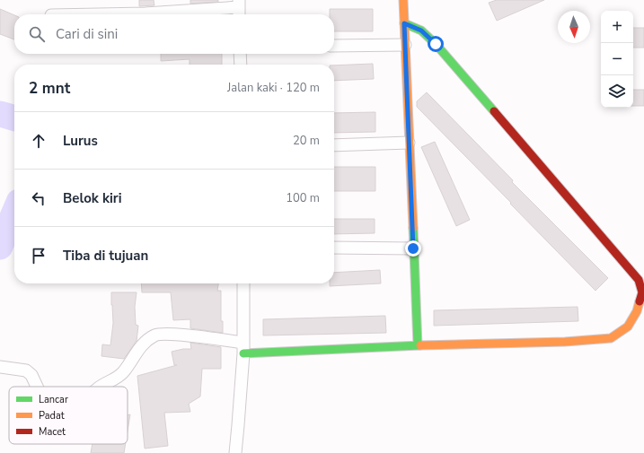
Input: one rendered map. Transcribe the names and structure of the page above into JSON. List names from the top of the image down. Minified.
{"legend":["Lancar","Padat","Macet"],"north":"bottom","page":{"map_buttons":["+","−"],"search":"Cari di sini","heading":["2 mnt","Jalan kaki · 120 m"],"list":[["Lurus","20 m"],["Belok kiri","100 m"],"Tiba di tujuan"]}}
